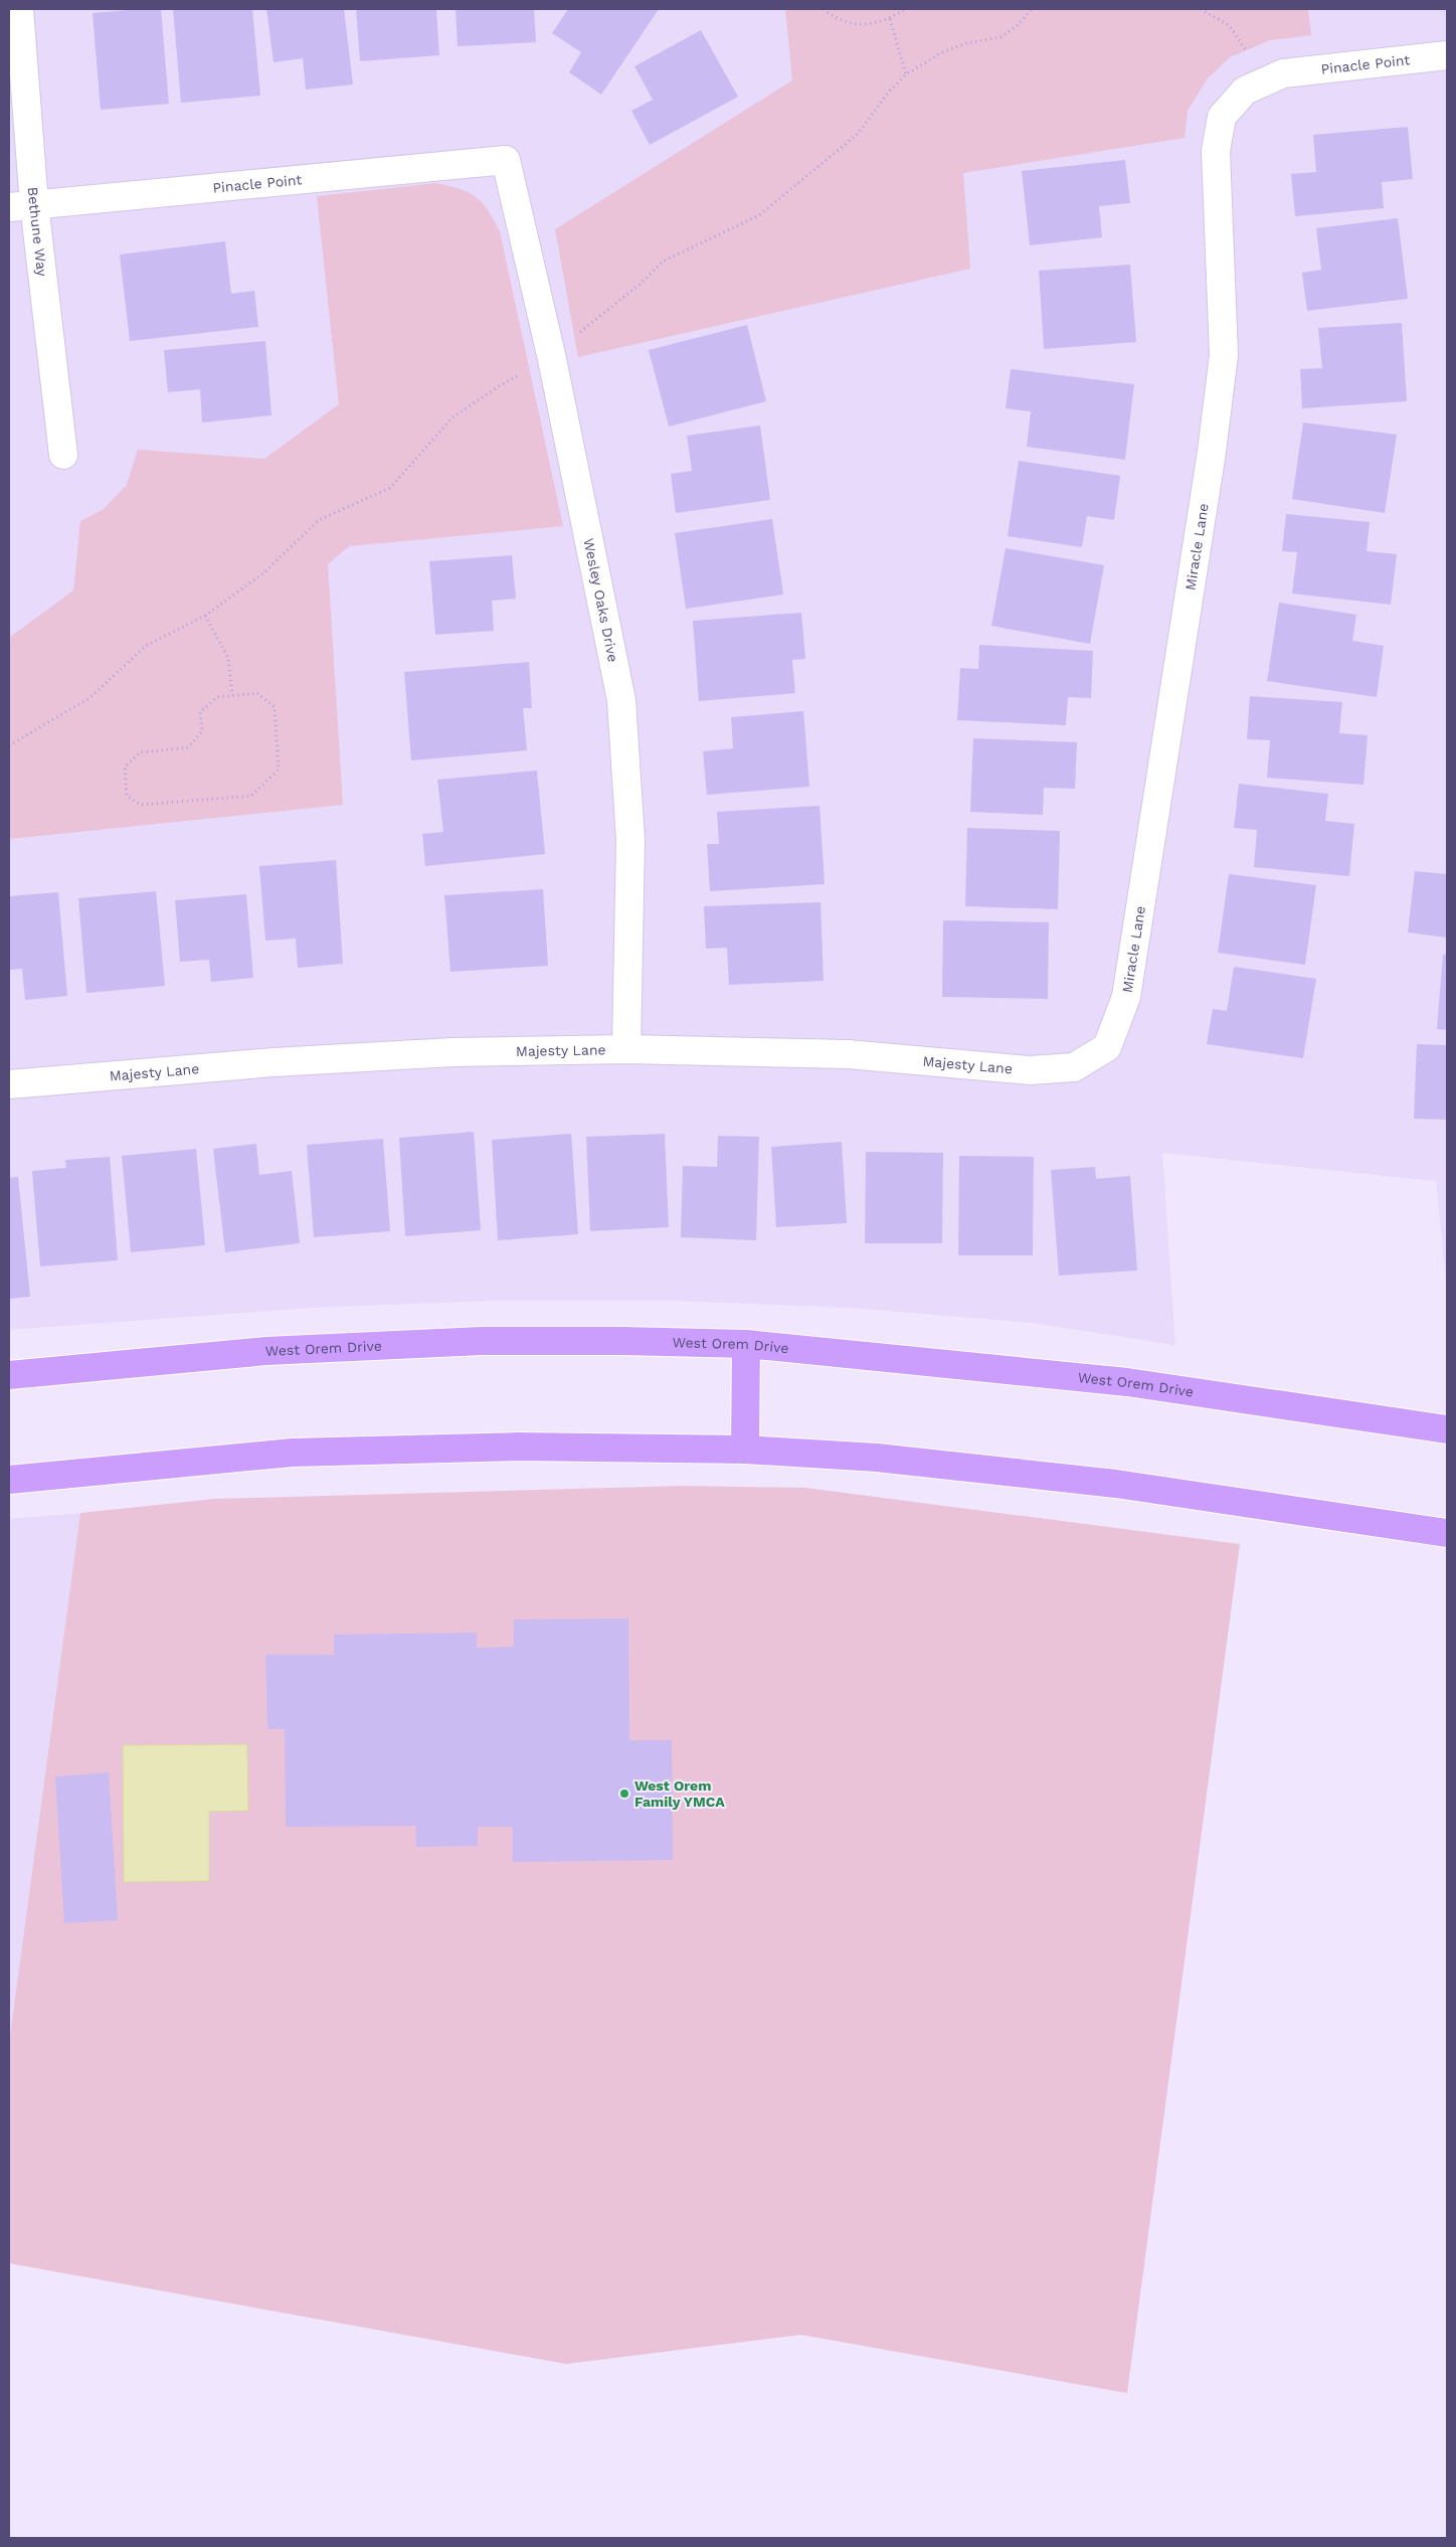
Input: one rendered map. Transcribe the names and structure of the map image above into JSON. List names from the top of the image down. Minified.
{"streets":{"main road":["West Orem Drive"],"street":["Pinacle Point","Bethune Way","Miracle Lane","Wesley Oaks Drive","Majesty Lane"]},"crossings":[["Pinacle Point","Bethune Way"],["Pinacle Point","Miracle Lane"],["Pinacle Point","Wesley Oaks Drive"],["Miracle Lane","Majesty Lane"],["Wesley Oaks Drive","Majesty Lane"]],"places":["West Orem Family YMCA"]}
